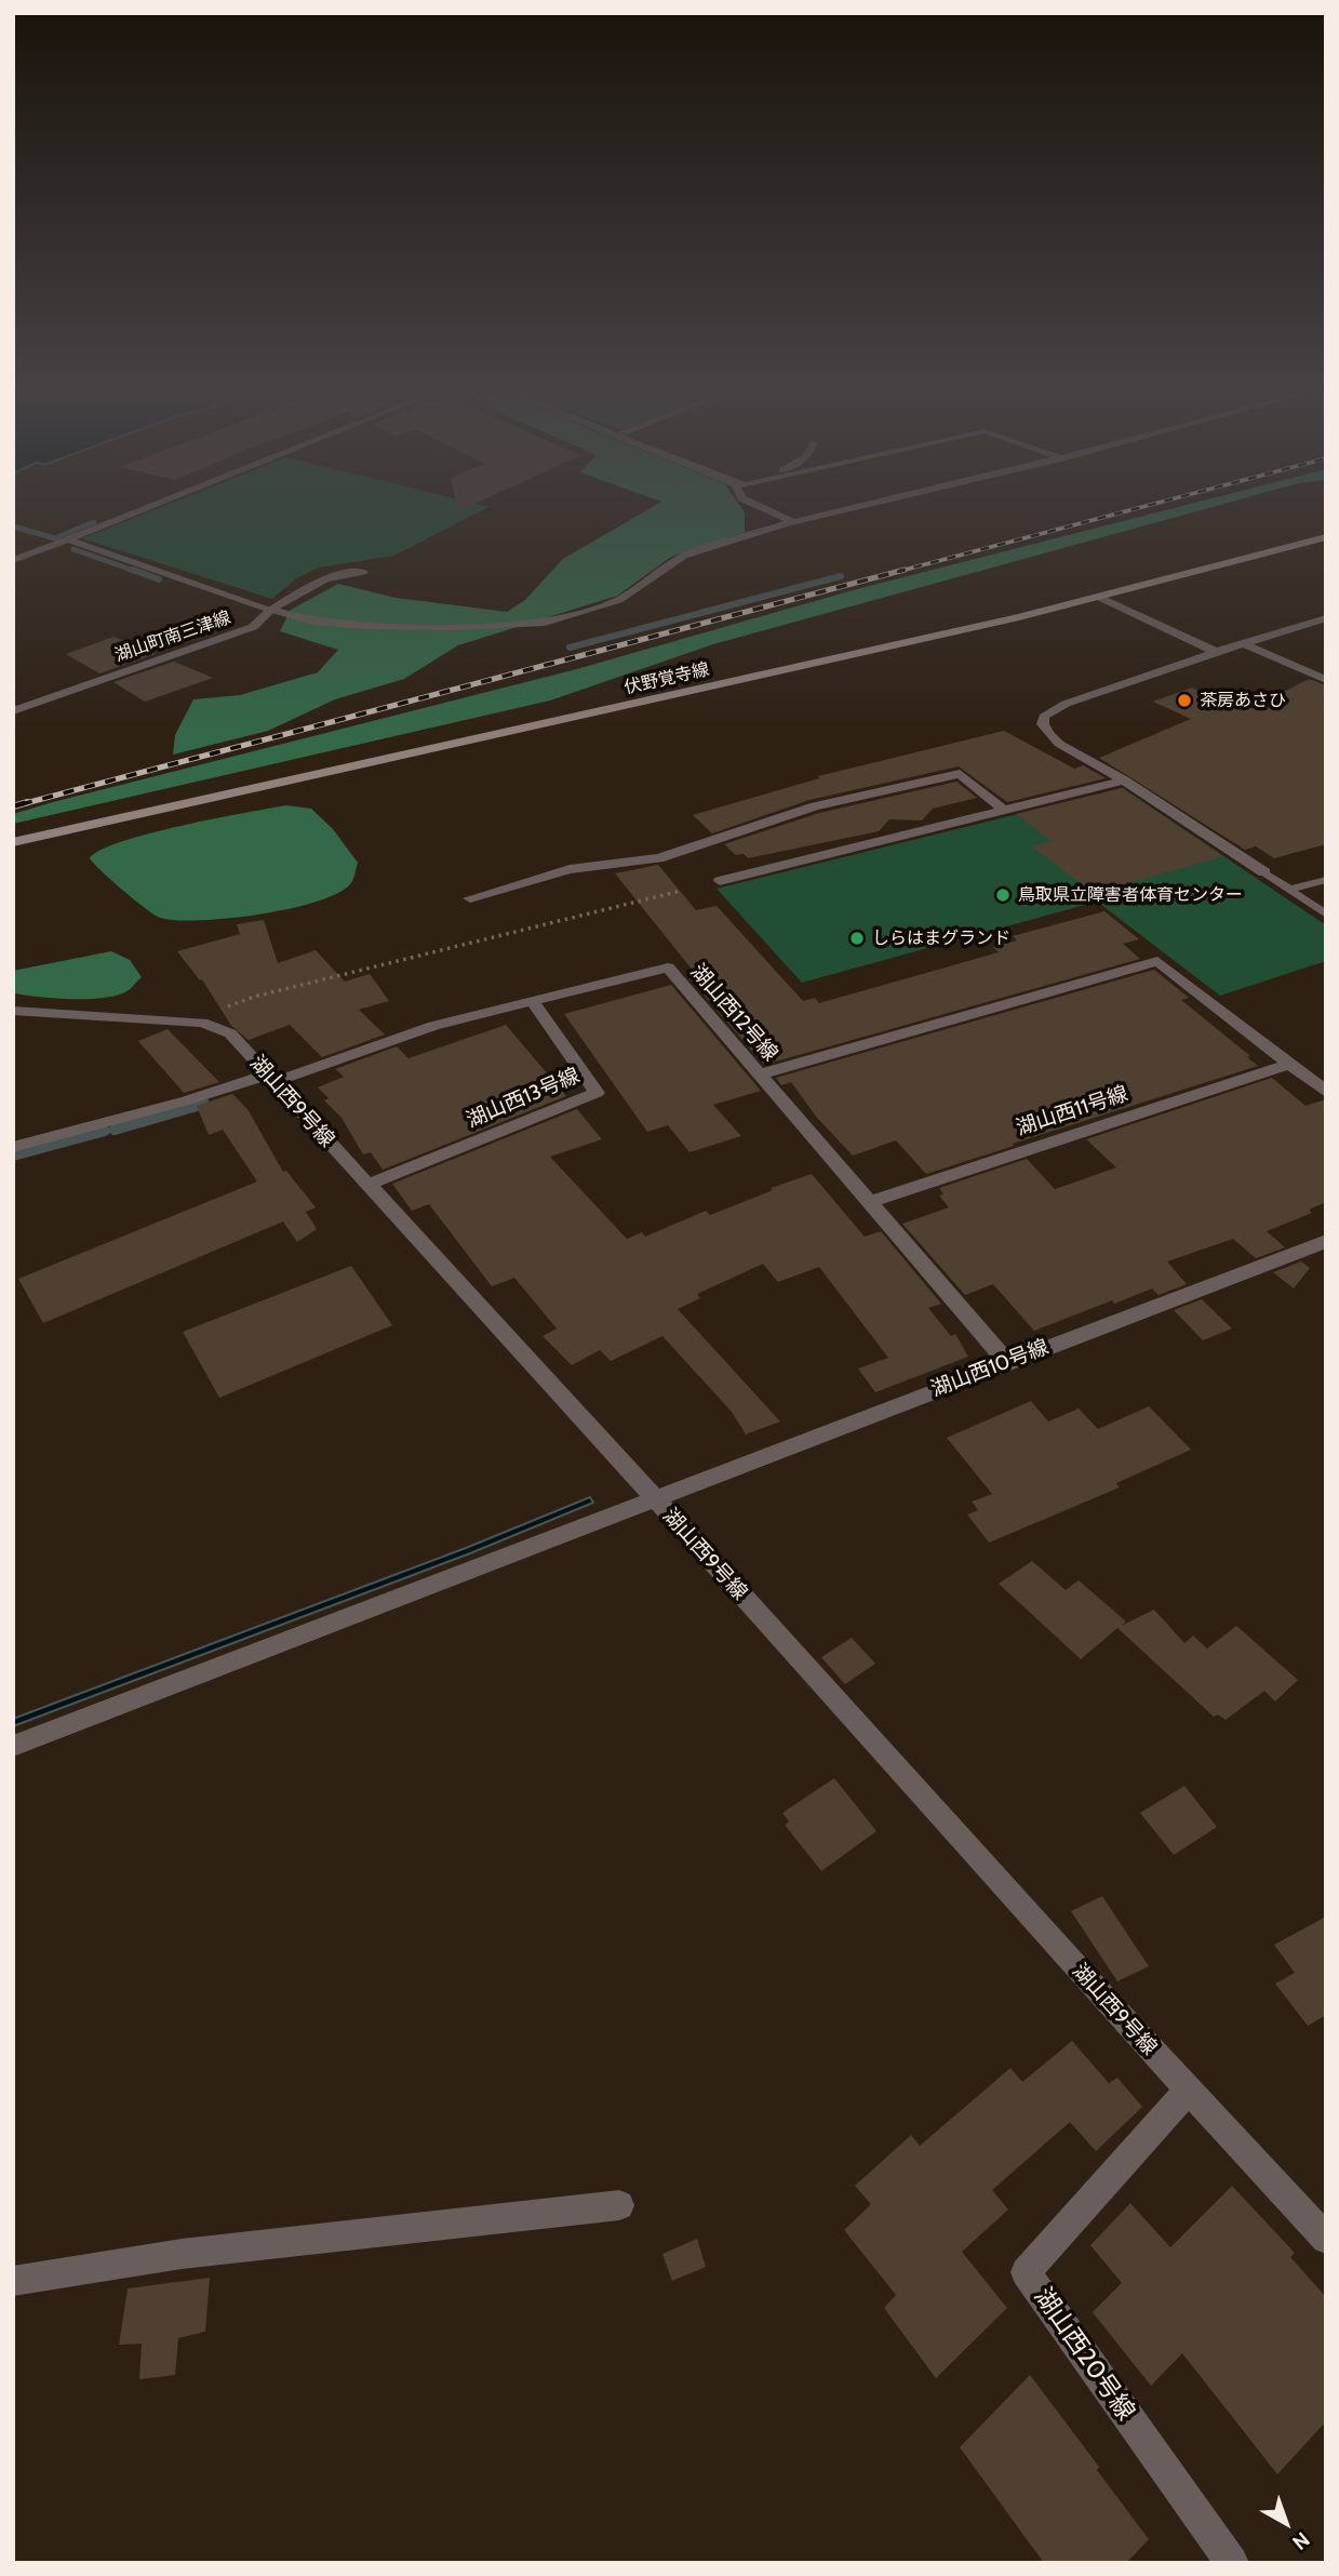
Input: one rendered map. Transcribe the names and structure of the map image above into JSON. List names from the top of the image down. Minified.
{"streets":{"main road":["伏野覚寺線"],"street":["湖山町南三津線","湖山西12号線","湖山西13号線","湖山西9号線","湖山西11号線","湖山西10号線","湖山西20号線"]},"crossings":[["湖山西12号線","湖山西13号線"],["湖山西12号線","湖山西9号線"],["湖山西12号線","湖山西11号線"],["湖山西12号線","湖山西10号線"],["湖山西13号線","湖山西9号線"],["湖山西9号線","湖山西10号線"],["湖山西9号線","湖山西20号線"]],"places":["茶房あさひ","鳥取県立障害者体育センター","しらはまグランド"],"north":"bottom right"}
